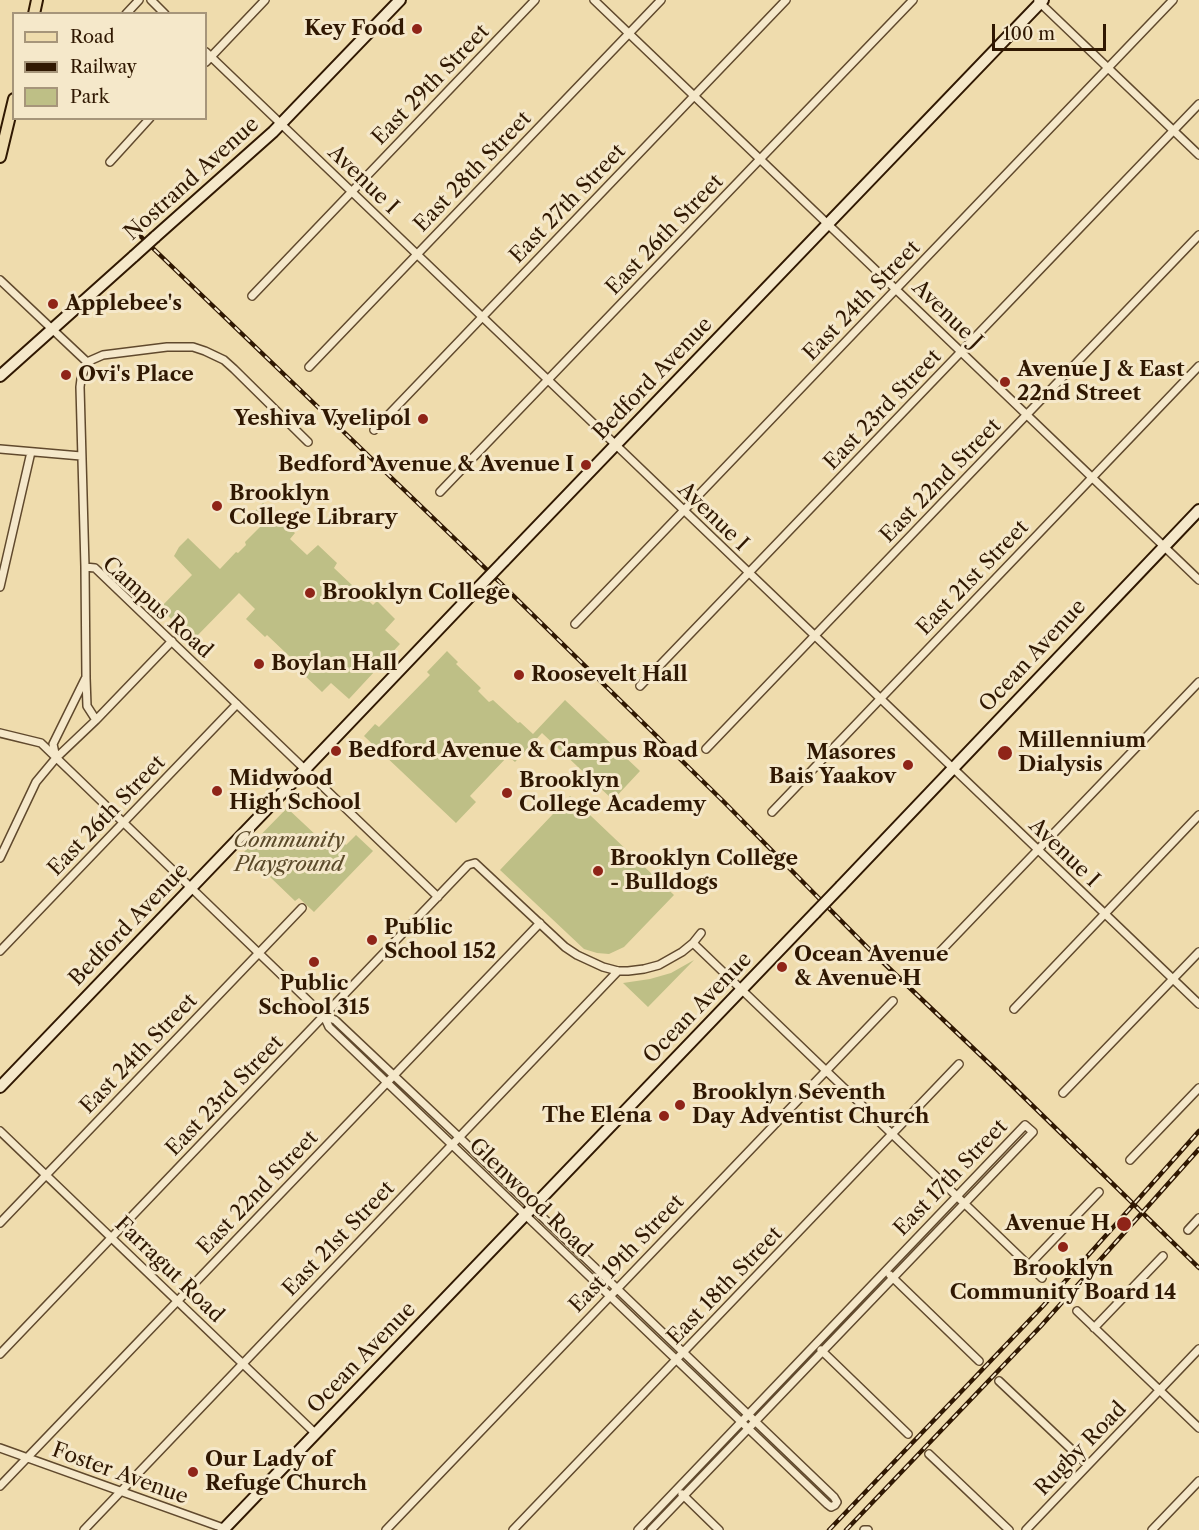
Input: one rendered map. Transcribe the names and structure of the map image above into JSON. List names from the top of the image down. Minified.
{"streets":{"main road":["Nostrand Avenue","Bedford Avenue","Ocean Avenue"],"street":["East 29th Street","East 28th Street","Avenue I","East 27th Street","East 26th Street","East 24th Street","Avenue J","East 23rd Street","East 22nd Street","East 21st Street","Campus Road","East 17th Street","Glenwood Road","East 19th Street","Farragut Road","East 18th Street","Rugby Road","Foster Avenue"]},"crossings":[["East 29th Street","Avenue I"],["East 28th Street","Avenue I"],["East 28th Street","Avenue J"],["Nostrand Avenue","Avenue I"],["Avenue I","East 27th Street"],["Avenue I","East 26th Street"],["Avenue I","East 24th Street"],["Avenue I","Bedford Avenue"],["Avenue I","East 23rd Street"],["Avenue I","East 22nd Street"],["Avenue I","East 21st Street"],["Avenue I","Ocean Avenue"],["East 27th Street","Avenue J"],["East 26th Street","Avenue J"],["East 26th Street","Campus Road"],["East 26th Street","Glenwood Road"],["East 24th Street","Avenue J"],["East 24th Street","Glenwood Road"],["East 24th Street","Farragut Road"],["Avenue J","Bedford Avenue"],["Avenue J","East 23rd Street"],["Avenue J","East 22nd Street"],["Avenue J","East 21st Street"],["Avenue J","Ocean Avenue"],["Bedford Avenue","Campus Road"],["Bedford Avenue","Glenwood Road"],["East 23rd Street","East 22nd Street"],["East 23rd Street","Campus Road"],["East 23rd Street","Glenwood Road"],["East 23rd Street","Farragut Road"],["East 22nd Street","Glenwood Road"],["East 22nd Street","Farragut Road"],["East 22nd Street","Foster Avenue"],["East 21st Street","Glenwood Road"],["East 21st Street","Farragut Road"],["East 21st Street","Foster Avenue"],["Ocean Avenue","Glenwood Road"],["Ocean Avenue","Farragut Road"],["Ocean Avenue","Foster Avenue"],["East 17th Street","Glenwood Road"],["Glenwood Road","East 19th Street"],["Glenwood Road","East 18th Street"]],"parks":["Community Playground"],"places":["Key Food","Applebee's","Ovi's Place","Avenue J & East 22nd Street","Yeshiva Vyelipol","Bedford Avenue & Avenue I","Brooklyn College Library","Brooklyn College","Boylan Hall","Roosevelt Hall","Bedford Avenue & Campus Road","Millennium Dialysis","Masores Bais Yaakov","Midwood High School","Brooklyn College Academy","Brooklyn College - Bulldogs","Public School 152","Public School 315","Ocean Avenue & Avenue H","Brooklyn Seventh Day Adventist Church","The Elena","Avenue H","Brooklyn Community Board 14","Our Lady of Refuge Church"],"legend":["Road","Railway","Park"],"scale_bar":"100 m"}
